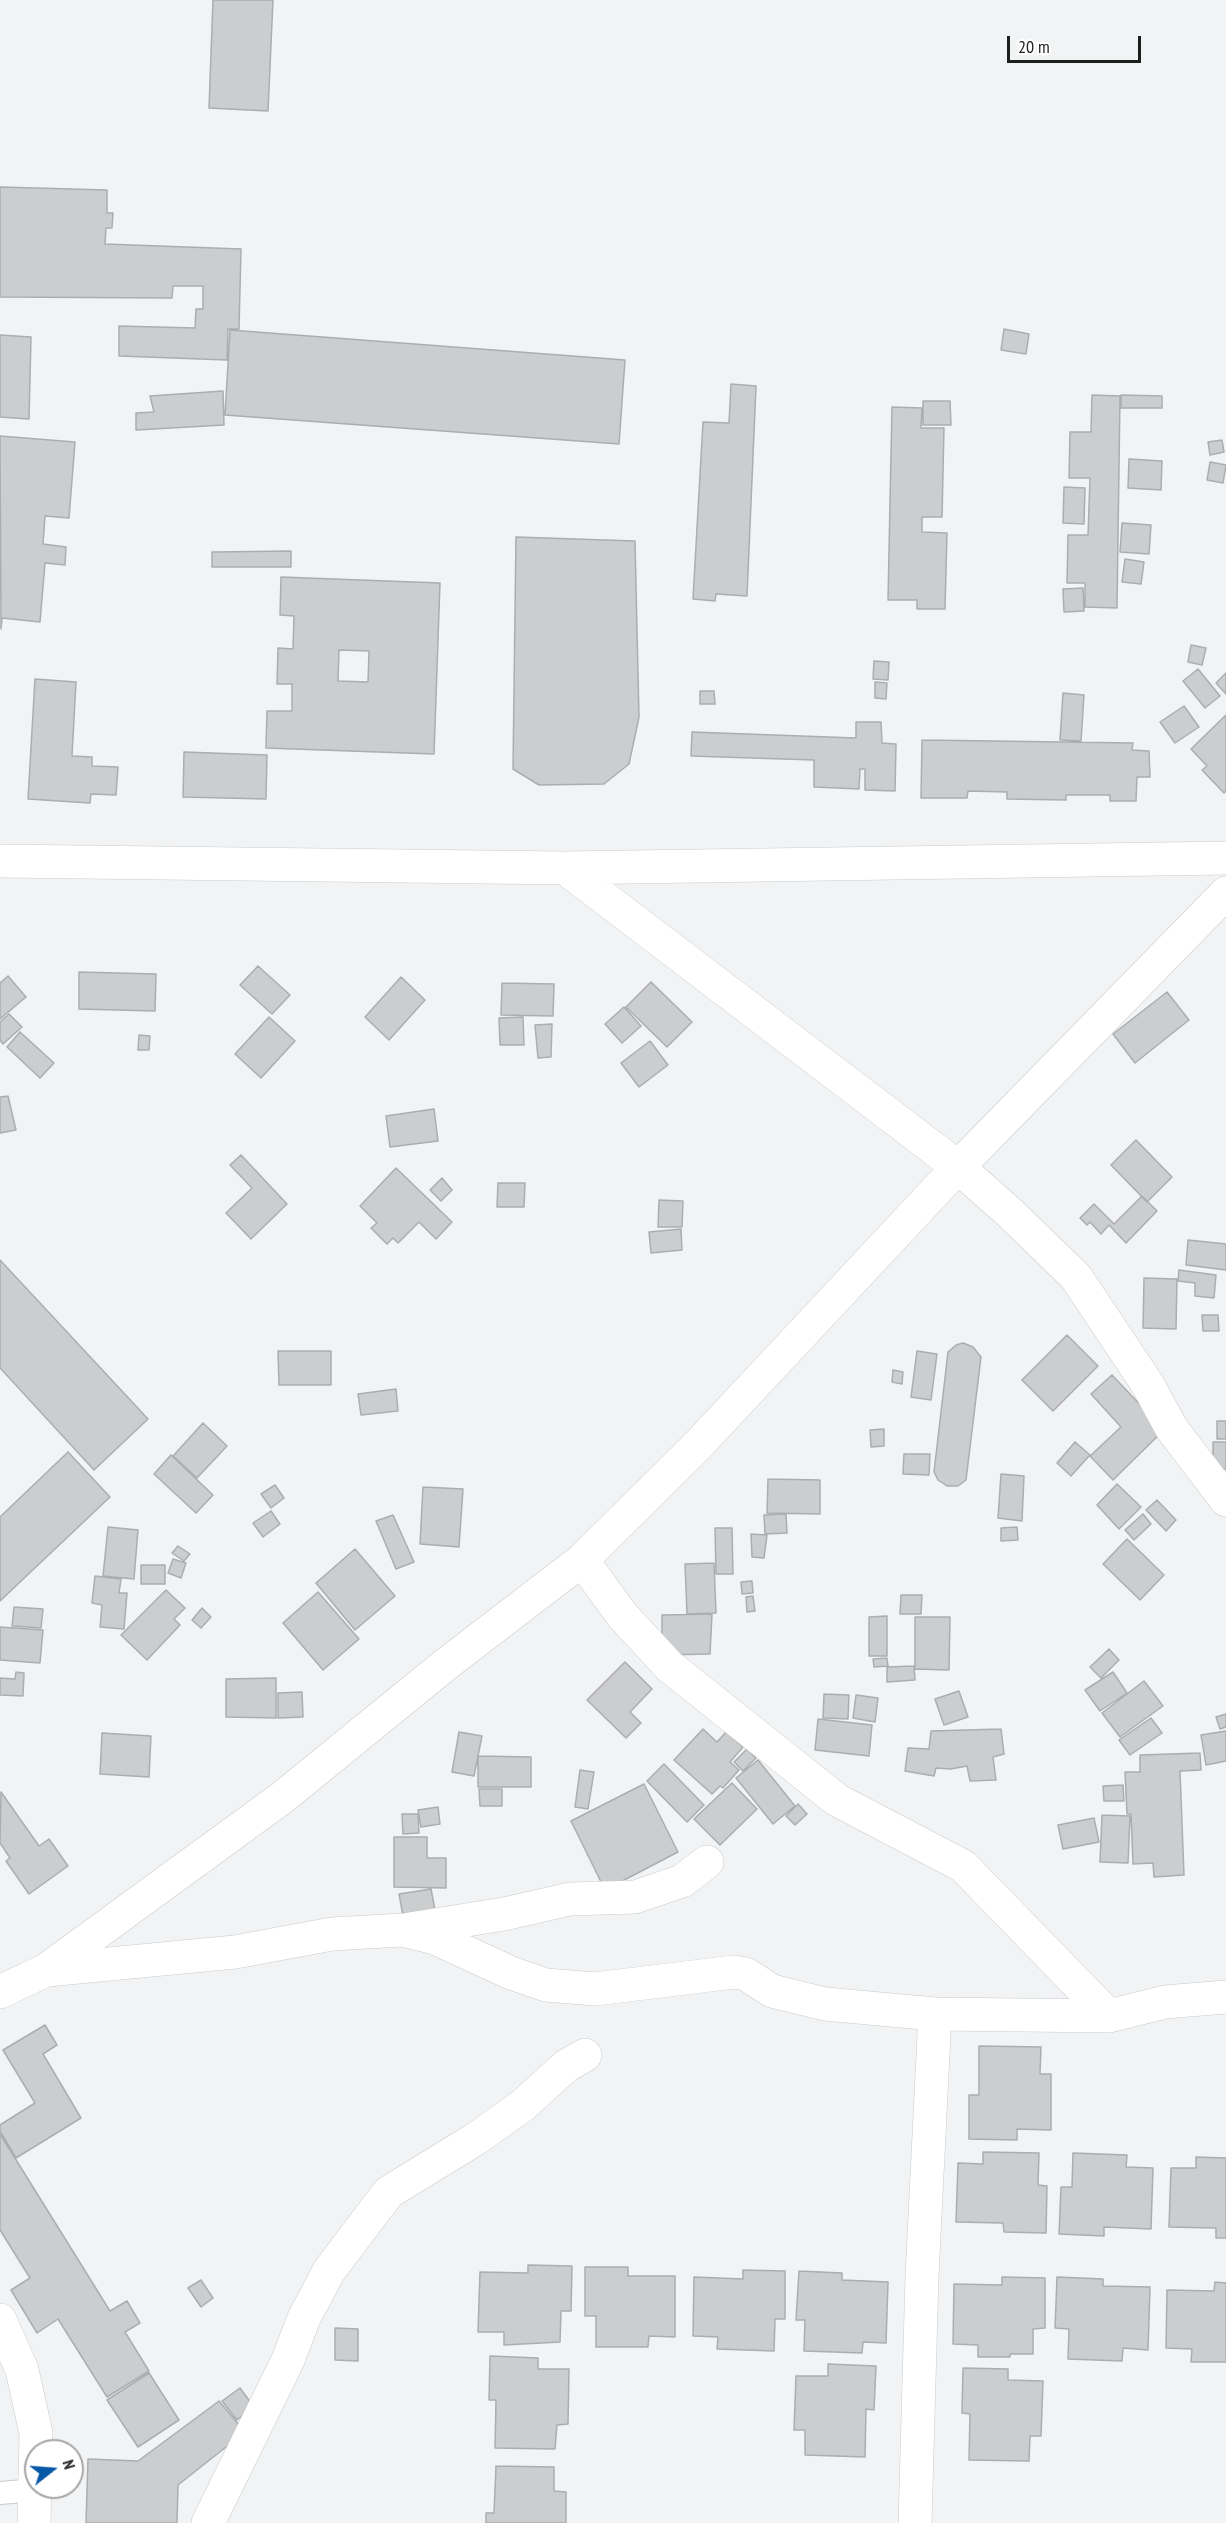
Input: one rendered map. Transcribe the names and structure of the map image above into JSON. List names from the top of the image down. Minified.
{"scale_bar":"20 m","north":"right"}
